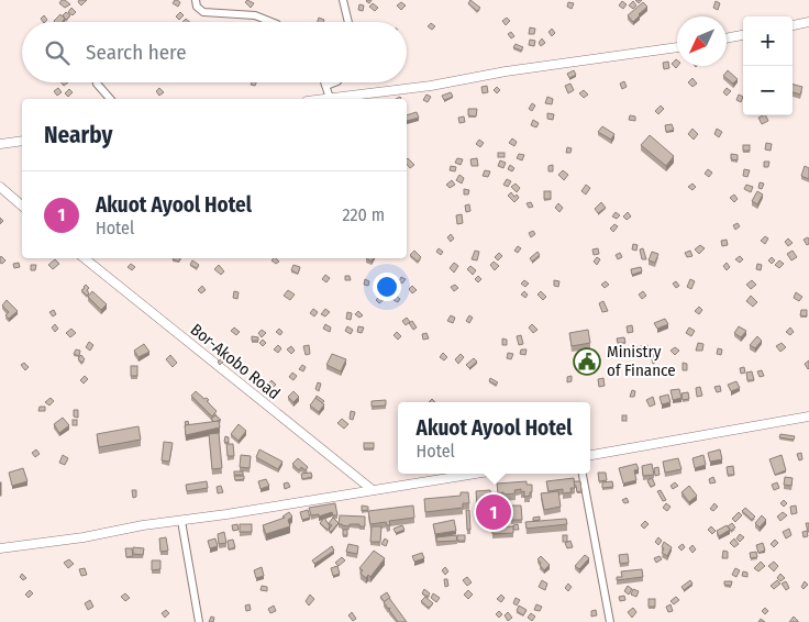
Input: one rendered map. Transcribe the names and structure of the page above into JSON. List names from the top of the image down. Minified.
{"streets":{"street":["Bor-Akobo Road"]},"places":{"public building":["Ministry of Finance"]},"north":"bottom left","page":{"map_buttons":["+","−"],"search":"Search here","heading":"Nearby","list":[{"mark":"1","name":"Akuot Ayool Hotel","note":"Hotel","value":"220 m"}],"popup":["Akuot Ayool Hotel","Hotel"],"pins":"1"}}
